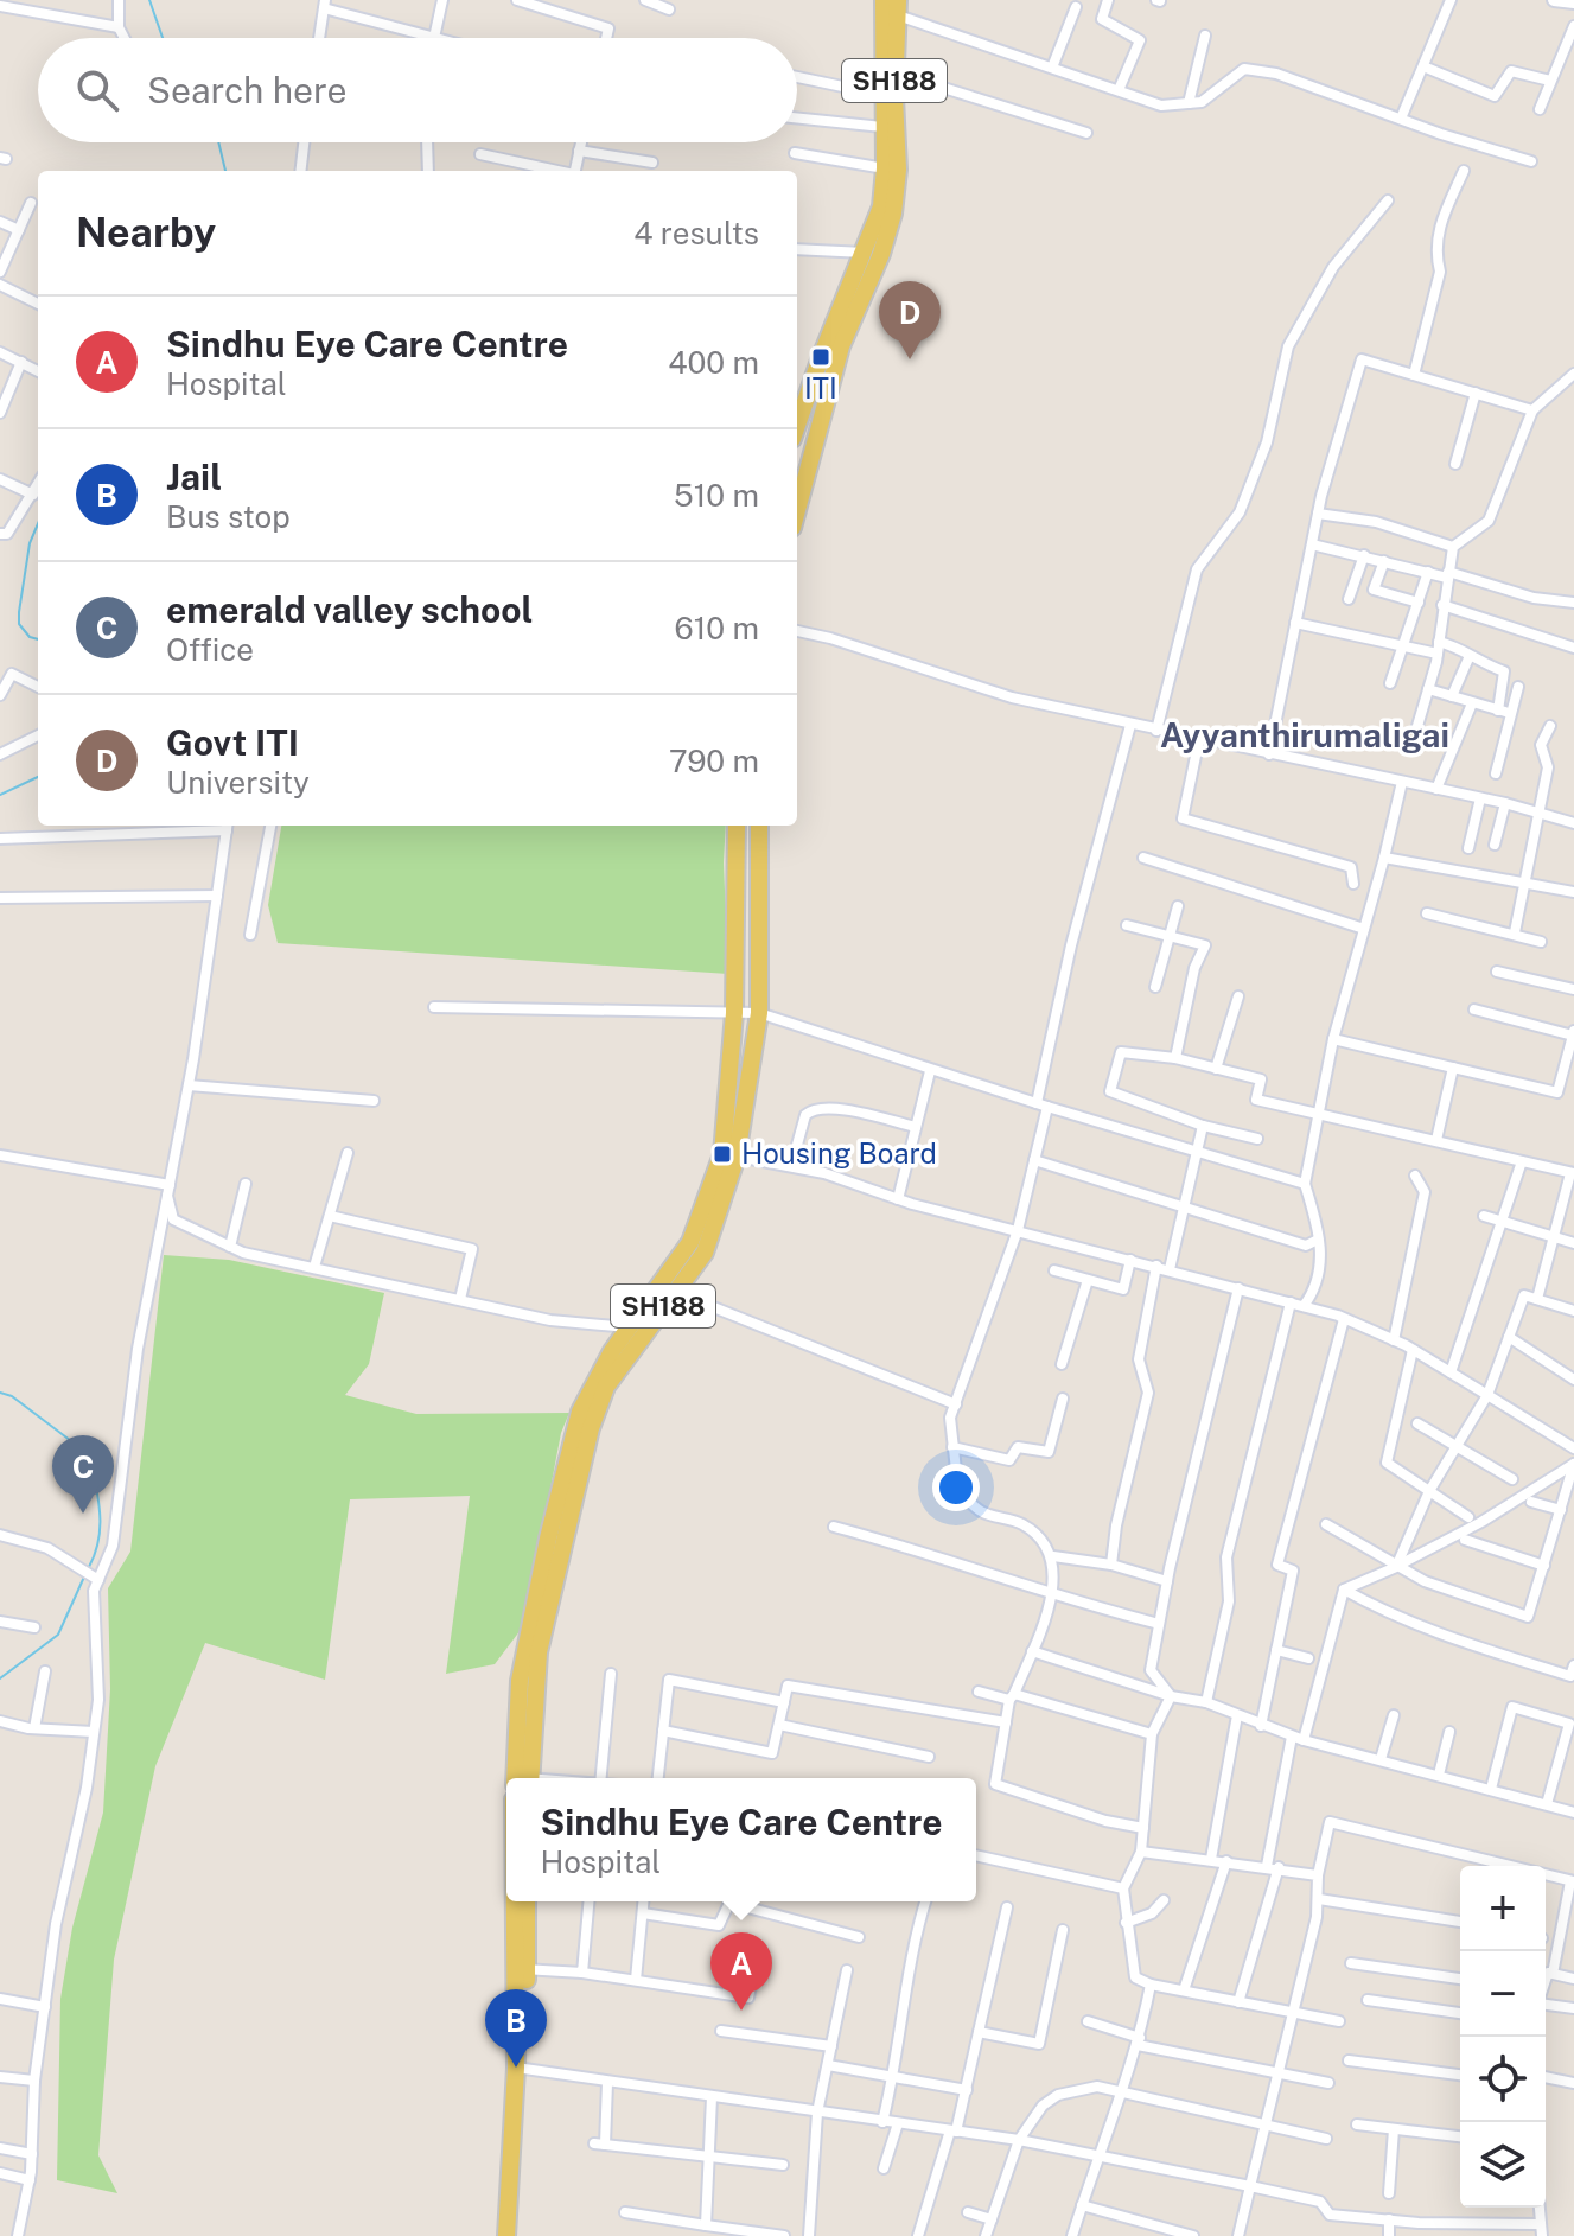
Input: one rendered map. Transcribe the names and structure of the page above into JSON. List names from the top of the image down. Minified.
{"streets":{"main road":["SH188"]},"districts":["Ayyanthirumaligai"],"places":{"transit":["ITI","Housing Board"]},"page":{"search":"Search here","heading":["Nearby","4 results"],"pins":["D","C","A","B"],"list":[{"mark":"A","name":"Sindhu Eye Care Centre","note":"Hospital","value":"400 m"},{"mark":"B","name":"Jail","note":"Bus stop","value":"510 m"},{"mark":"C","name":"emerald valley school","note":"Office","value":"610 m"},{"mark":"D","name":"Govt ITI","note":"University","value":"790 m"}],"popup":["Sindhu Eye Care Centre","Hospital"],"map_buttons":["+","−"]}}
